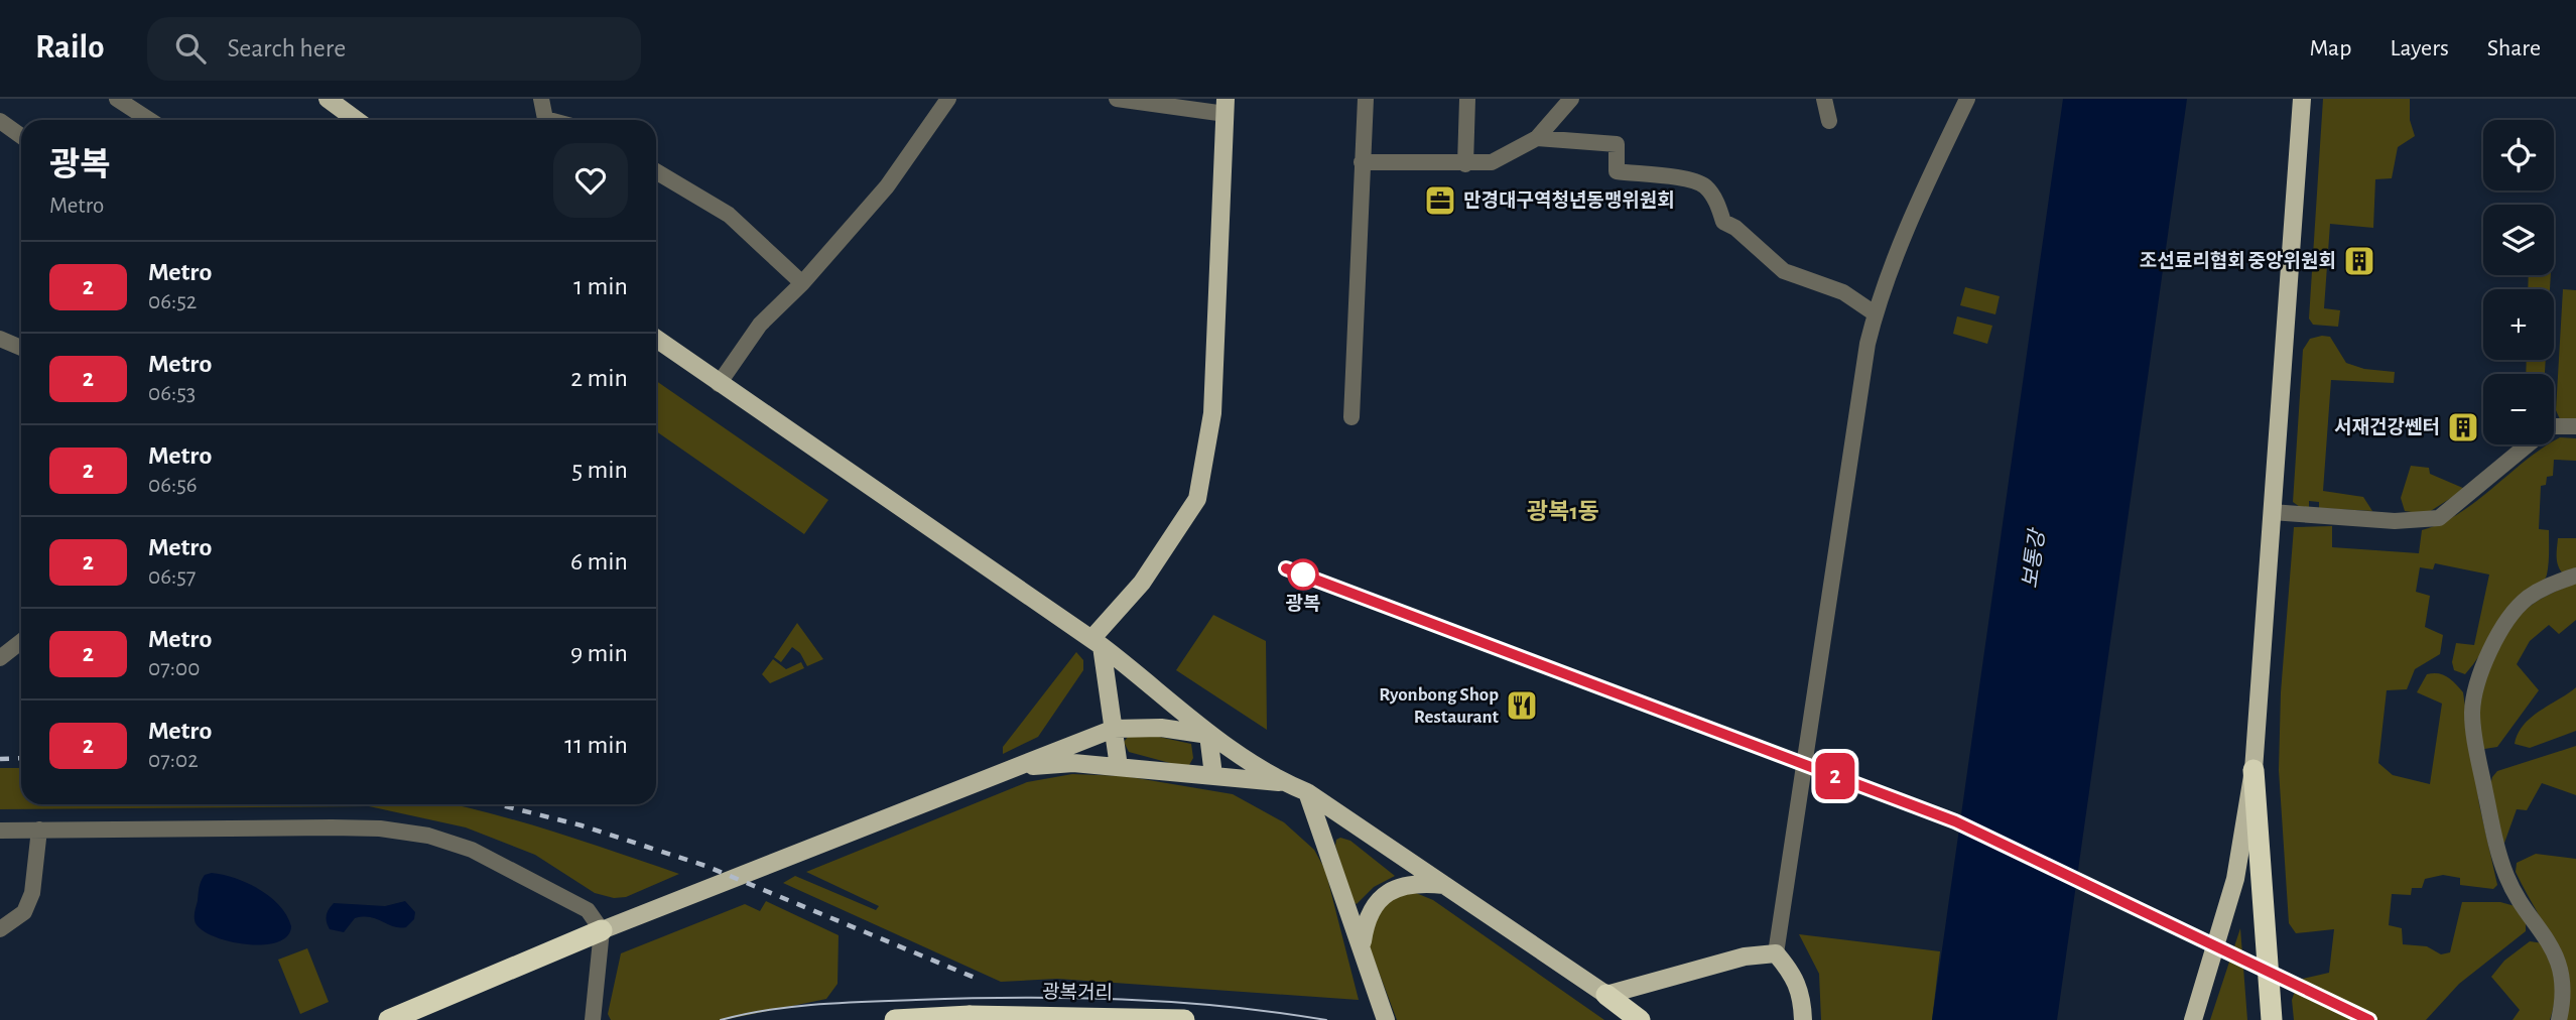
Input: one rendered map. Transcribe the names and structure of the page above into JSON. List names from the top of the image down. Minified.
{"streets":{"highway":["광복거리"]},"districts":["광복1동"],"water":["보통강"],"places":{"office":["만경대구역청년동맹위원회"],"building":["조선료리협회 중앙위원회","서재건강쎈터"],"other":["광복"],"restaurant":["Ryonbong Shop Restaurant"]},"lines":["metro line 2"],"page":{"header":"Railo","search":"Search here","nav":["Map","Layers","Share"],"on_map":"2","map_buttons":["+","−"],"heading":["광복","Metro"],"list":[{"mark":"2","name":"Metro","note":"06:52","value":"1 min"},{"mark":"2","name":"Metro","note":"06:53","value":"2 min"},{"mark":"2","name":"Metro","note":"06:56","value":"5 min"},{"mark":"2","name":"Metro","note":"06:57","value":"6 min"},{"mark":"2","name":"Metro","note":"07:00","value":"9 min"},{"mark":"2","name":"Metro","note":"07:02","value":"11 min"}]}}
